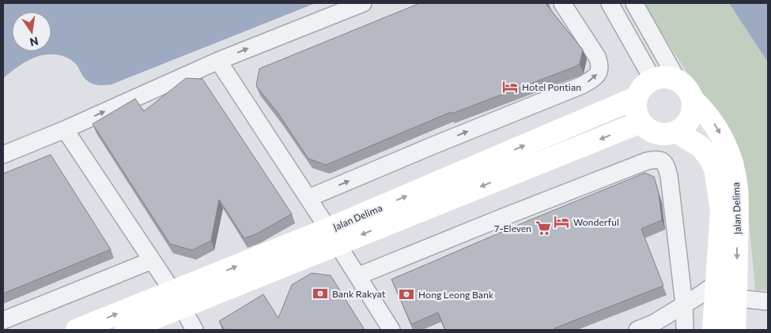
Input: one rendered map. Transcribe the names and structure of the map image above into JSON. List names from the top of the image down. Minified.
{"streets":{"street":["Jalan Delima"]},"places":{"hotel":["Hotel Pontian","Wonderful"],"supermarket":["7-Eleven"],"bank":["Bank Rakyat","Hong Leong Bank"]},"north":"bottom"}
